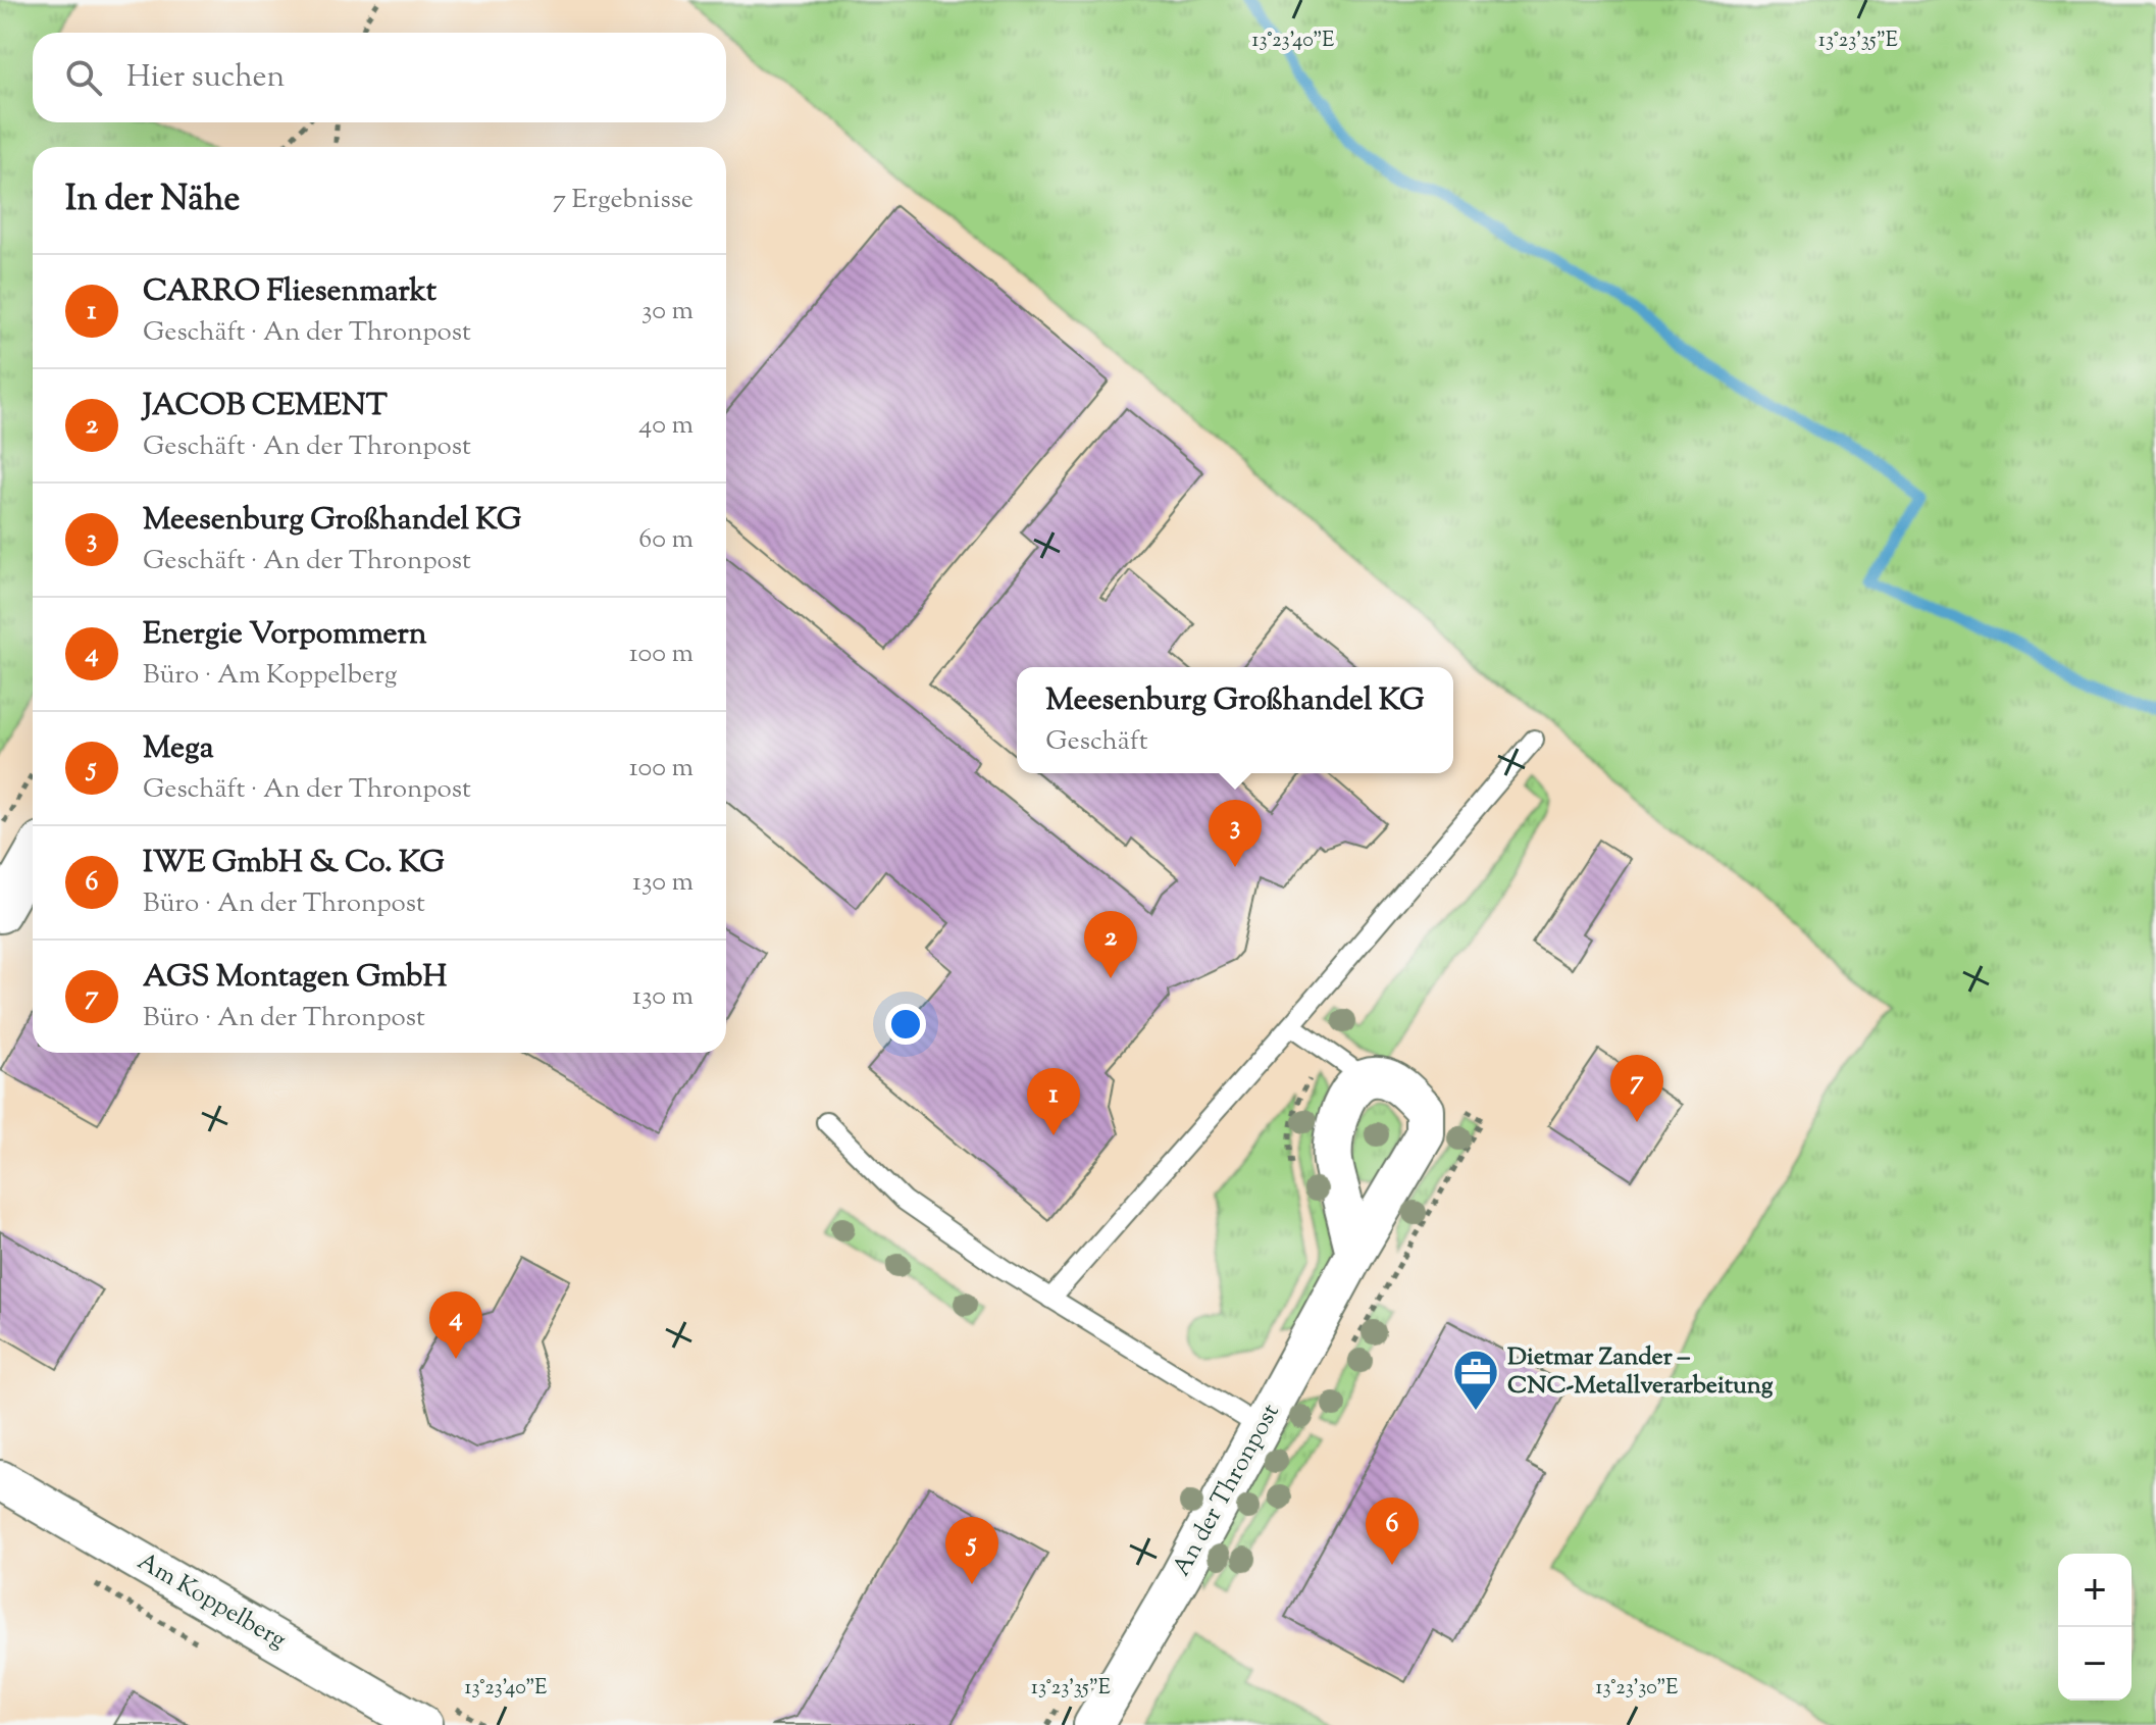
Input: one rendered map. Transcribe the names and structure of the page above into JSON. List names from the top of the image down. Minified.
{"streets":{"street":["An der Thronpost","Am Koppelberg"]},"places":{"office":["Dietmar Zander – CNC-Metallverarbeitung"]},"page":{"search":"Hier suchen","heading":["In der Nähe","7 Ergebnisse"],"list":[{"mark":"1","name":"CARRO Fliesenmarkt","note":"Geschäft · An der Thronpost","value":"30 m"},{"mark":"2","name":"JACOB CEMENT","note":"Geschäft · An der Thronpost","value":"40 m"},{"mark":"3","name":"Meesenburg Großhandel KG","note":"Geschäft · An der Thronpost","value":"60 m"},{"mark":"4","name":"Energie Vorpommern","note":"Büro · Am Koppelberg","value":"100 m"},{"mark":"5","name":"Mega","note":"Geschäft · An der Thronpost","value":"100 m"},{"mark":"6","name":"IWE GmbH & Co. KG","note":"Büro · An der Thronpost","value":"130 m"},{"mark":"7","name":"AGS Montagen GmbH","note":"Büro · An der Thronpost","value":"130 m"}],"popup":["Meesenburg Großhandel KG","Geschäft"],"pins":["3","2","7","1","4","6","5"],"map_buttons":["+","−"]},"coordinates":["13°23'40\"E","13°23'35\"E","13°23'30\"E"]}
